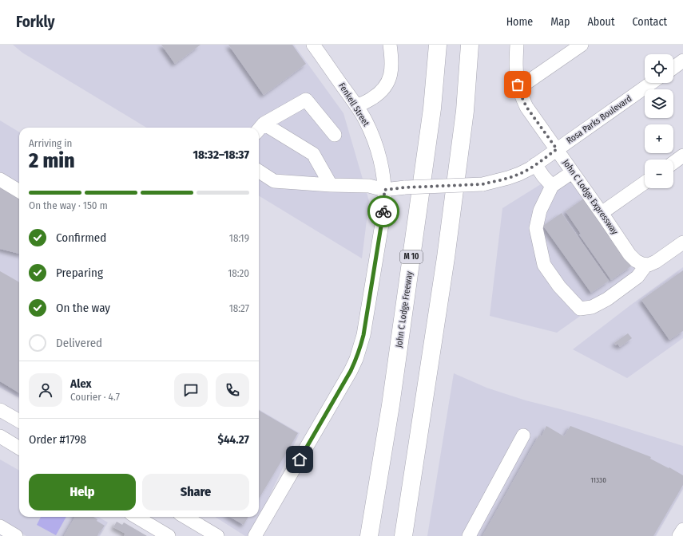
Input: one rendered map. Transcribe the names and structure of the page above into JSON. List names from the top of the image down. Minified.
{"streets":{"highway":["M 10","John C Lodge Freeway"],"street":["Fenkell Street","Rosa Parks Boulevard","John C Lodge Expressway"]},"crossings":[["Fenkell Street","Rosa Parks Boulevard"],["Rosa Parks Boulevard","John C Lodge Expressway"]],"house_numbers":["11330"],"page":{"header":"Forkly","nav":["Home","Map","About","Contact"],"map_buttons":["+","−"],"heading":["2 min","Arriving in","18:32–18:37"],"panel":["Alex","Courier · 4.7","Order #1798","$44.27"],"bar":"On the way · 150 m","list":[["Confirmed","18:19"],["Preparing","18:20"],["On the way","18:27"],"Delivered"],"buttons":["Help","Share"]}}
